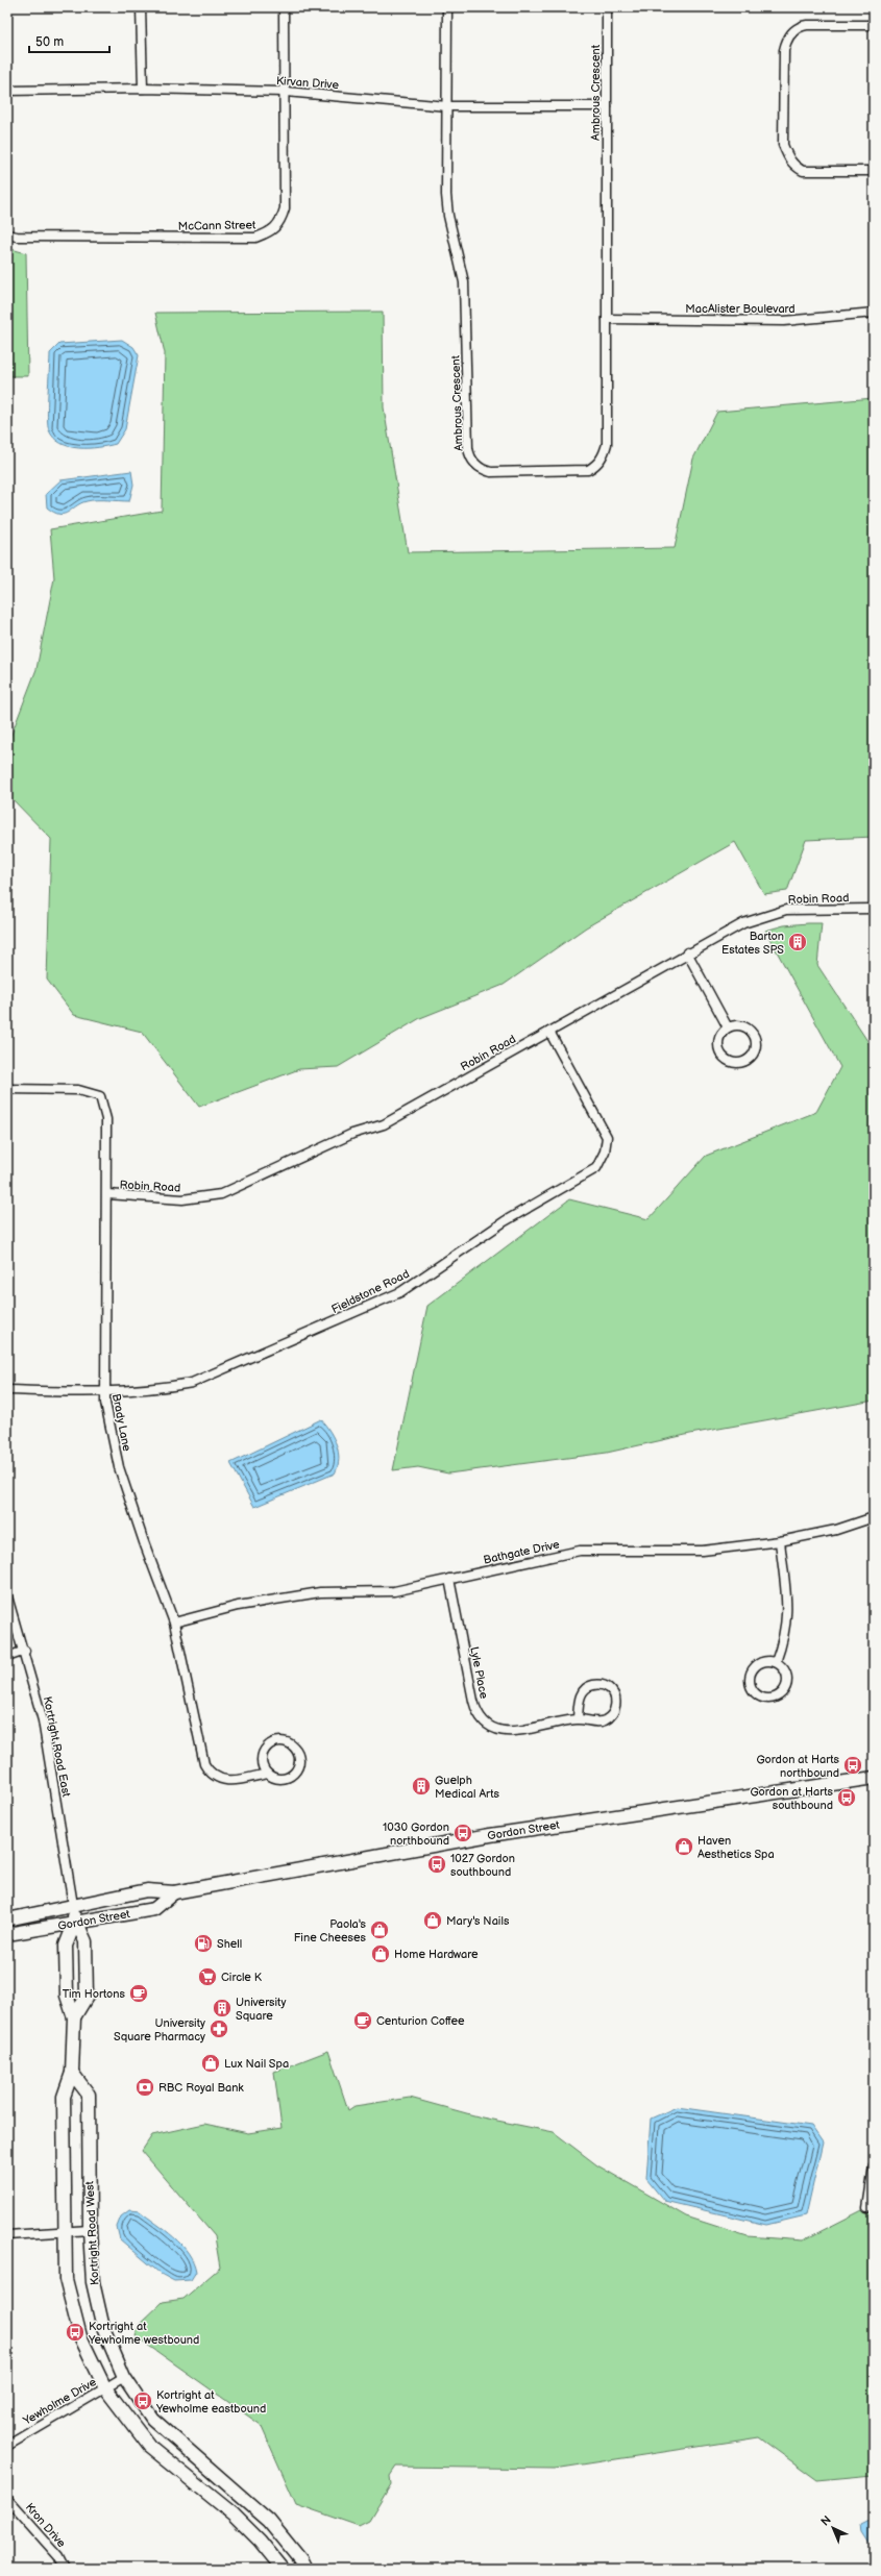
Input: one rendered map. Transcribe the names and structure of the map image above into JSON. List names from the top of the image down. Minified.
{"streets":{"street":["Kirvan Drive","Ambrous Crescent","McCann Street","MacAlister Boulevard","Robin Road","Fieldstone Road","Brady Lane","Bathgate Drive","Lyle Place","Kortright Road East","Gordon Street","Kortright Road West","Yewholme Drive","Kron Drive"]},"crossings":[["Kirvan Drive","Ambrous Crescent"],["Kirvan Drive","McCann Street"],["Ambrous Crescent","MacAlister Boulevard"],["Robin Road","Fieldstone Road"],["Robin Road","Brady Lane"],["Fieldstone Road","Brady Lane"],["Brady Lane","Bathgate Drive"],["Bathgate Drive","Lyle Place"],["Kortright Road East","Gordon Street"],["Kortright Road West","Yewholme Drive"]],"places":{"building":["Barton Estates SPS","Guelph Medical Arts","University Square"],"bus stop":["Gordon at Harts northbound","Gordon at Harts southbound","1030 Gordon northbound","1027 Gordon southbound","Kortright at Yewholme westbound","Kortright at Yewholme eastbound"],"shop":["Haven Aesthetics Spa","Mary's Nails","Paola's Fine Cheeses","Home Hardware","Lux Nail Spa"],"fuel station":["Shell"],"supermarket":["Circle K"],"cafe":["Tim Hortons","Centurion Coffee"],"pharmacy":["University Square Pharmacy"],"bank":["RBC Royal Bank"]},"scale_bar":"50 m","north":"top left"}
